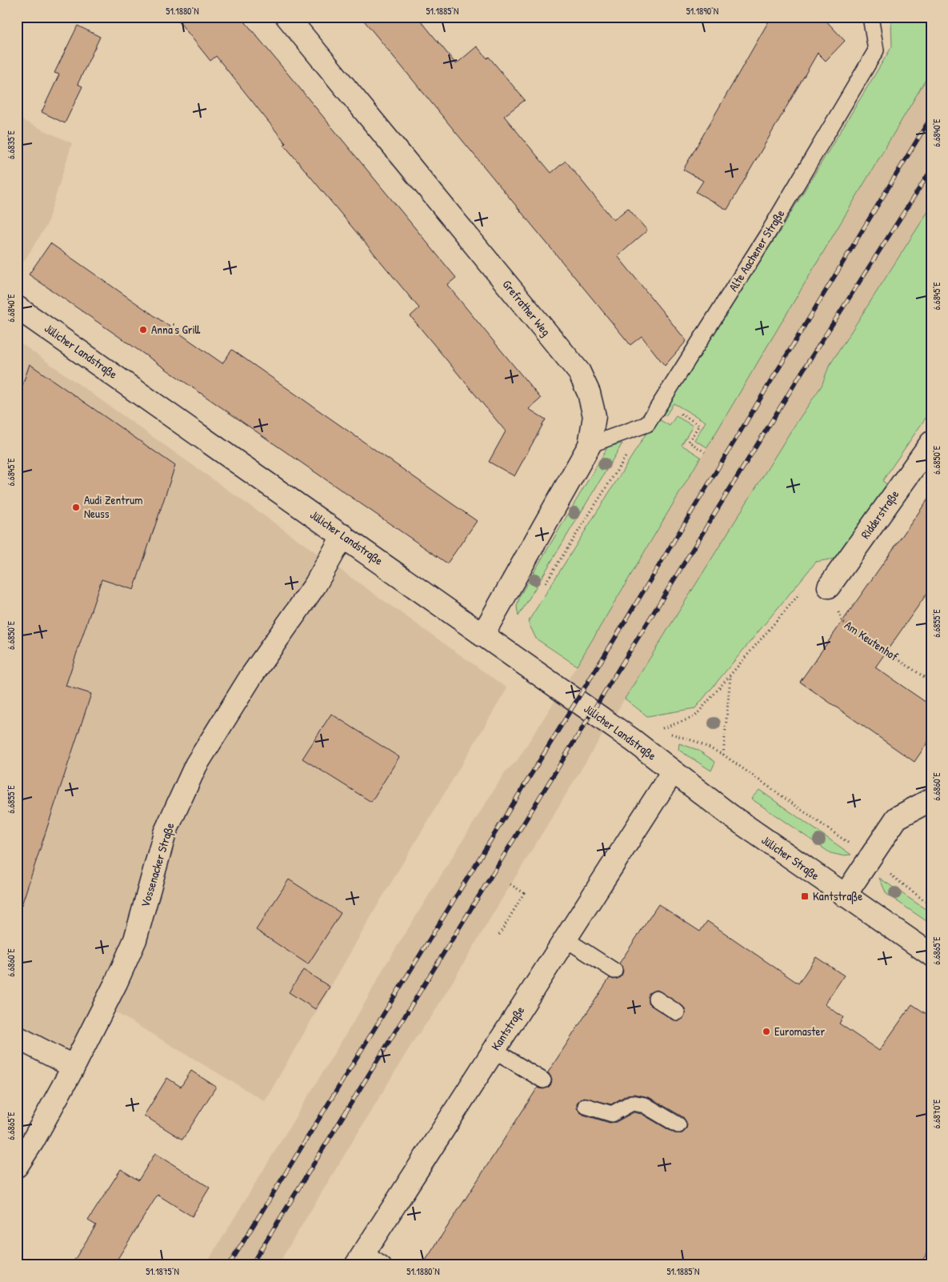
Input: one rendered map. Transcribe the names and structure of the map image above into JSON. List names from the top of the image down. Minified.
{"streets":{"street":["Grefrather Weg","Jülicher Landstraße","Ridderstraße","Jülicher Straße","Vossenacker Straße","Kantstraße"],"lane":["Alte Aachener Straße"],"path":["Am Keutenhof"]},"crossings":[["Grefrather Weg","Jülicher Landstraße"],["Jülicher Landstraße","Jülicher Straße"],["Jülicher Landstraße","Vossenacker Straße"],["Jülicher Landstraße","Kantstraße"],["Ridderstraße","Am Keutenhof"],["Jülicher Straße","Kantstraße"]],"places":{"other":["Anna's Grill","Audi Zentrum Neuss","Euromaster"],"transit":["Kantstraße"]},"coordinates":["51.1880°N","51.1885°N","51.1890°N","6.6840°E","6.6835°E","6.6845°E","6.6850°E","6.6855°E","6.6860°E","6.6865°E","6.6870°E","51.1875°N"]}
